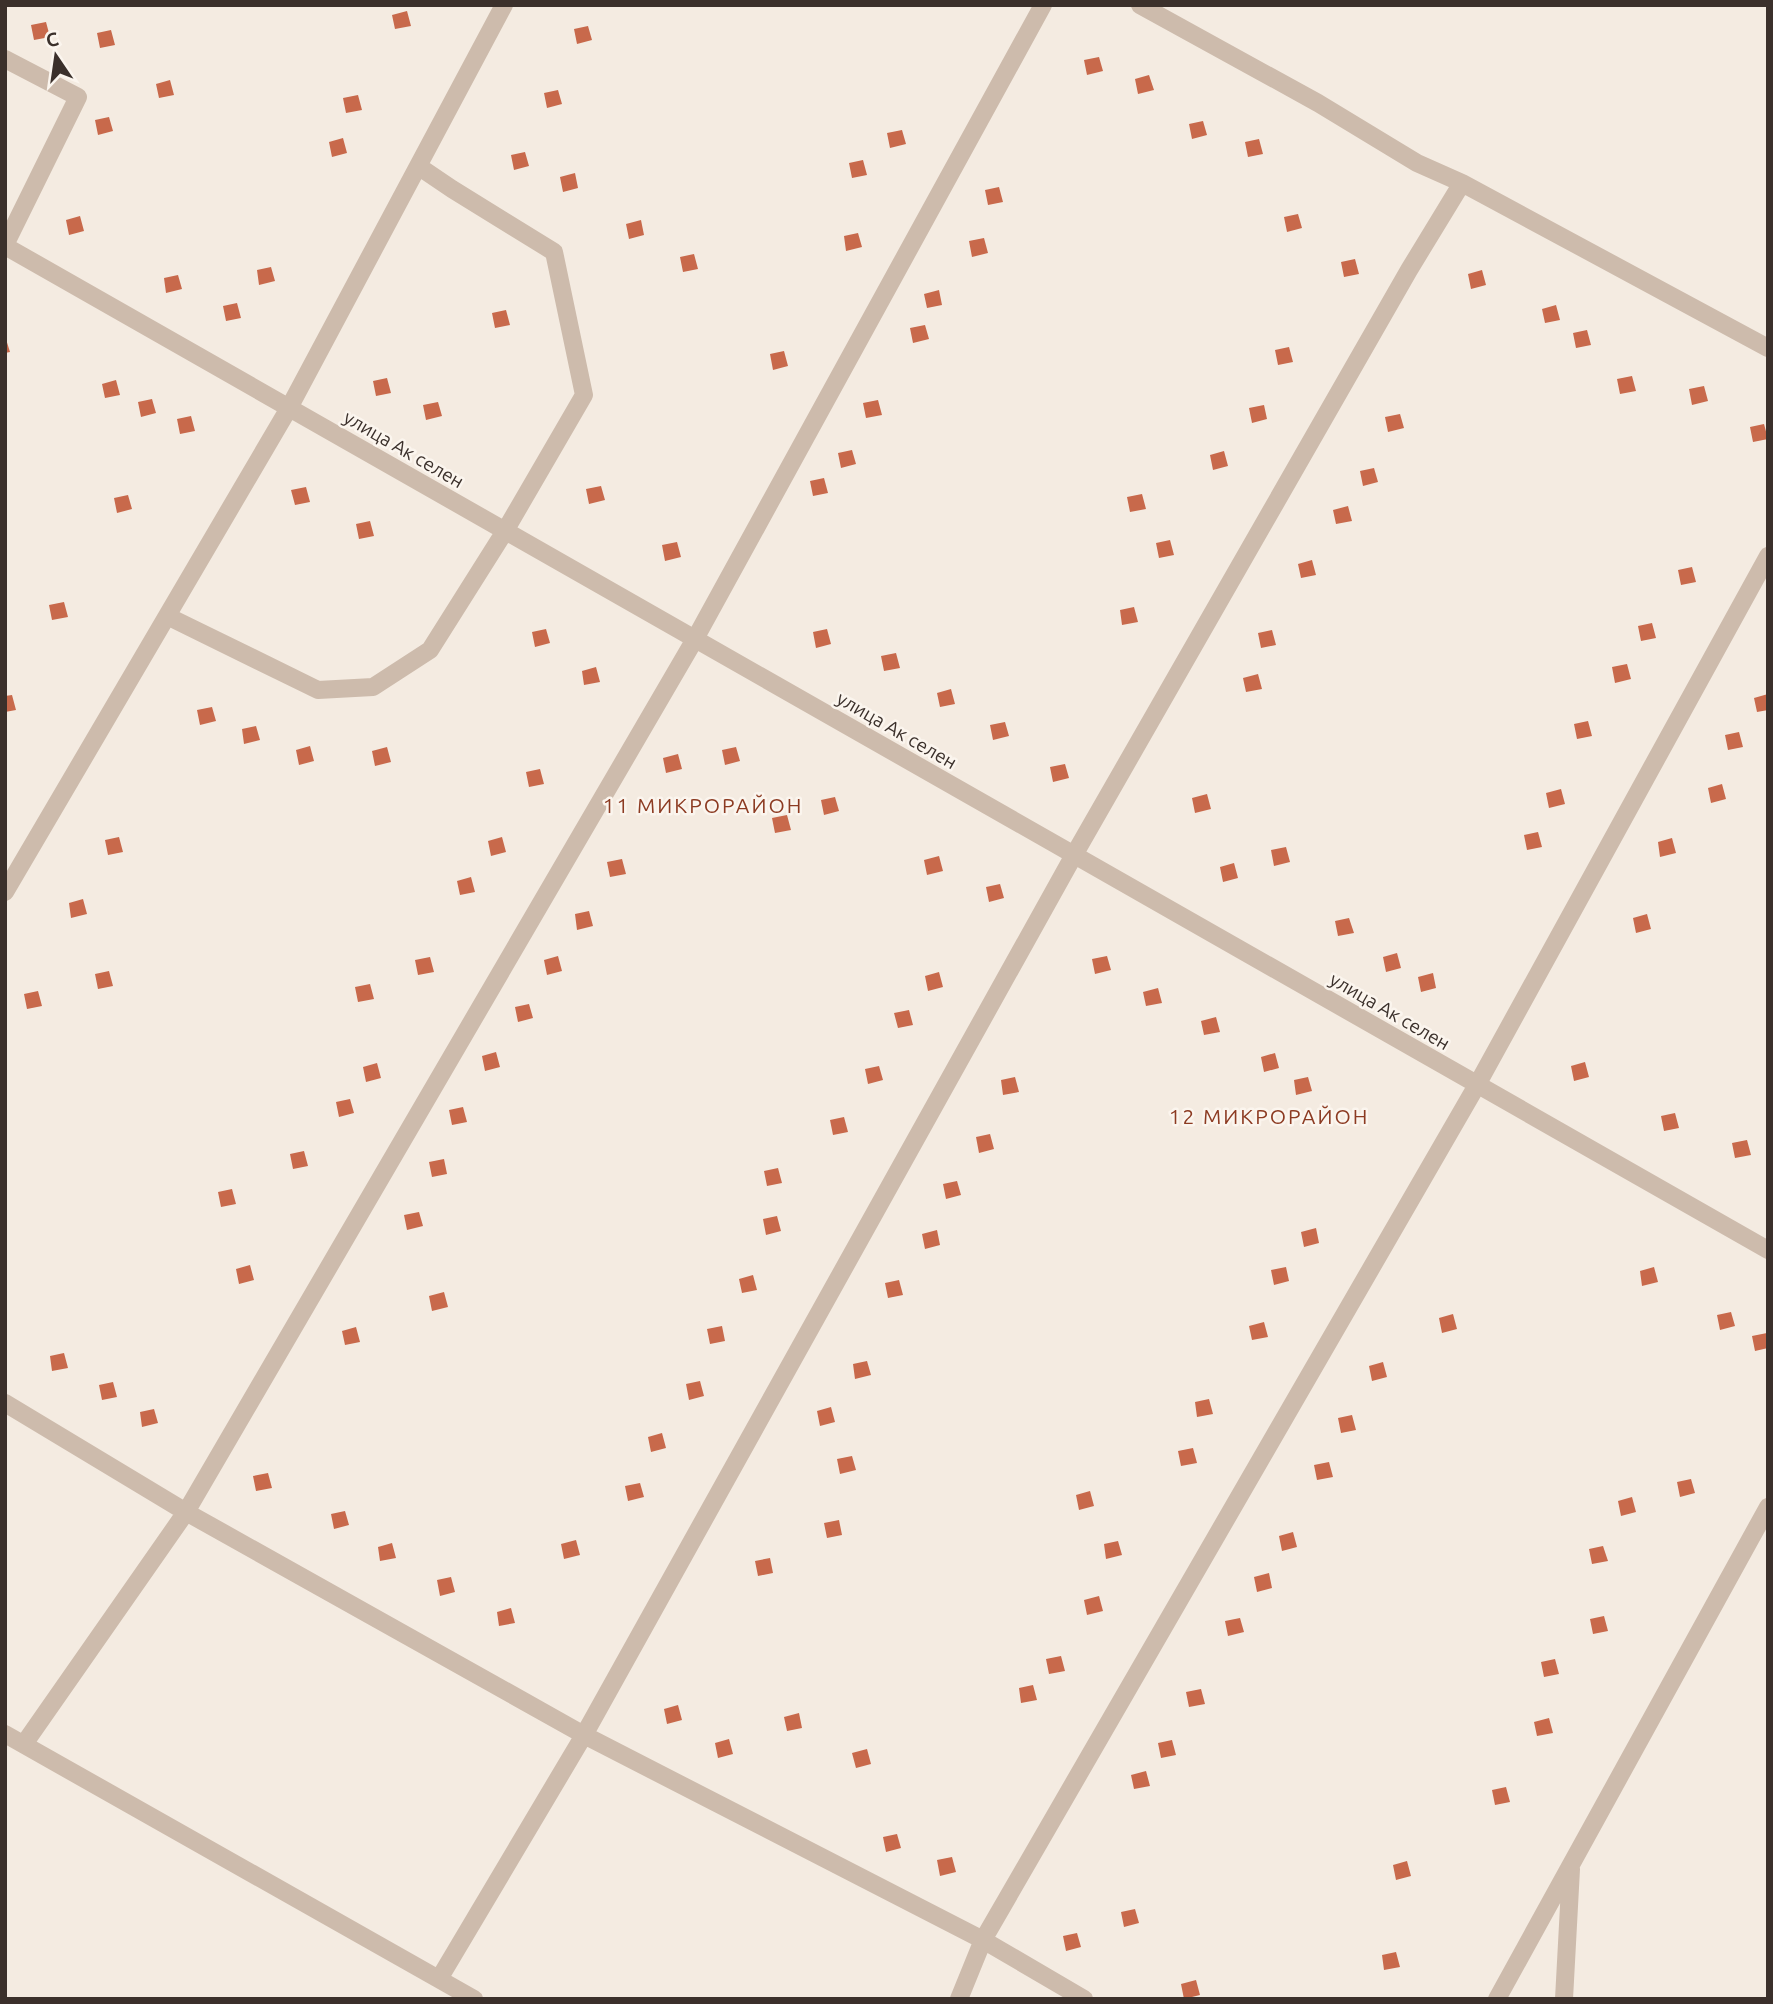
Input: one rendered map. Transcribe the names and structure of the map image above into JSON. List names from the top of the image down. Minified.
{"streets":{"street":["улица Ак селен"]},"districts":["11 МИКРОРАЙОН","12 МИКРОРАЙОН"],"north":"top"}
